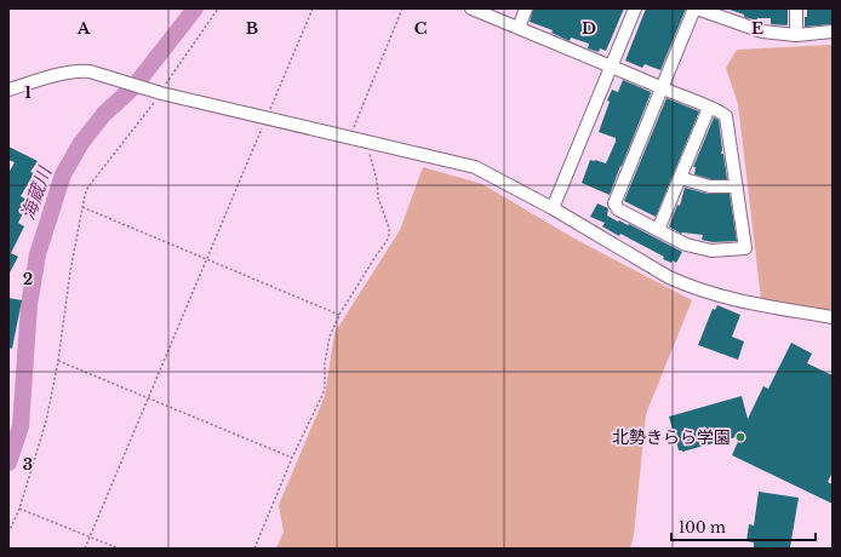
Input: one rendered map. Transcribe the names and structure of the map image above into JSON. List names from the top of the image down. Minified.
{"water":["海蔵川"],"places":["北勢きらら学園"],"scale_bar":"100 m","grid":{"columns":["A","B","C","D","E"],"rows":["1","2","3"]}}
